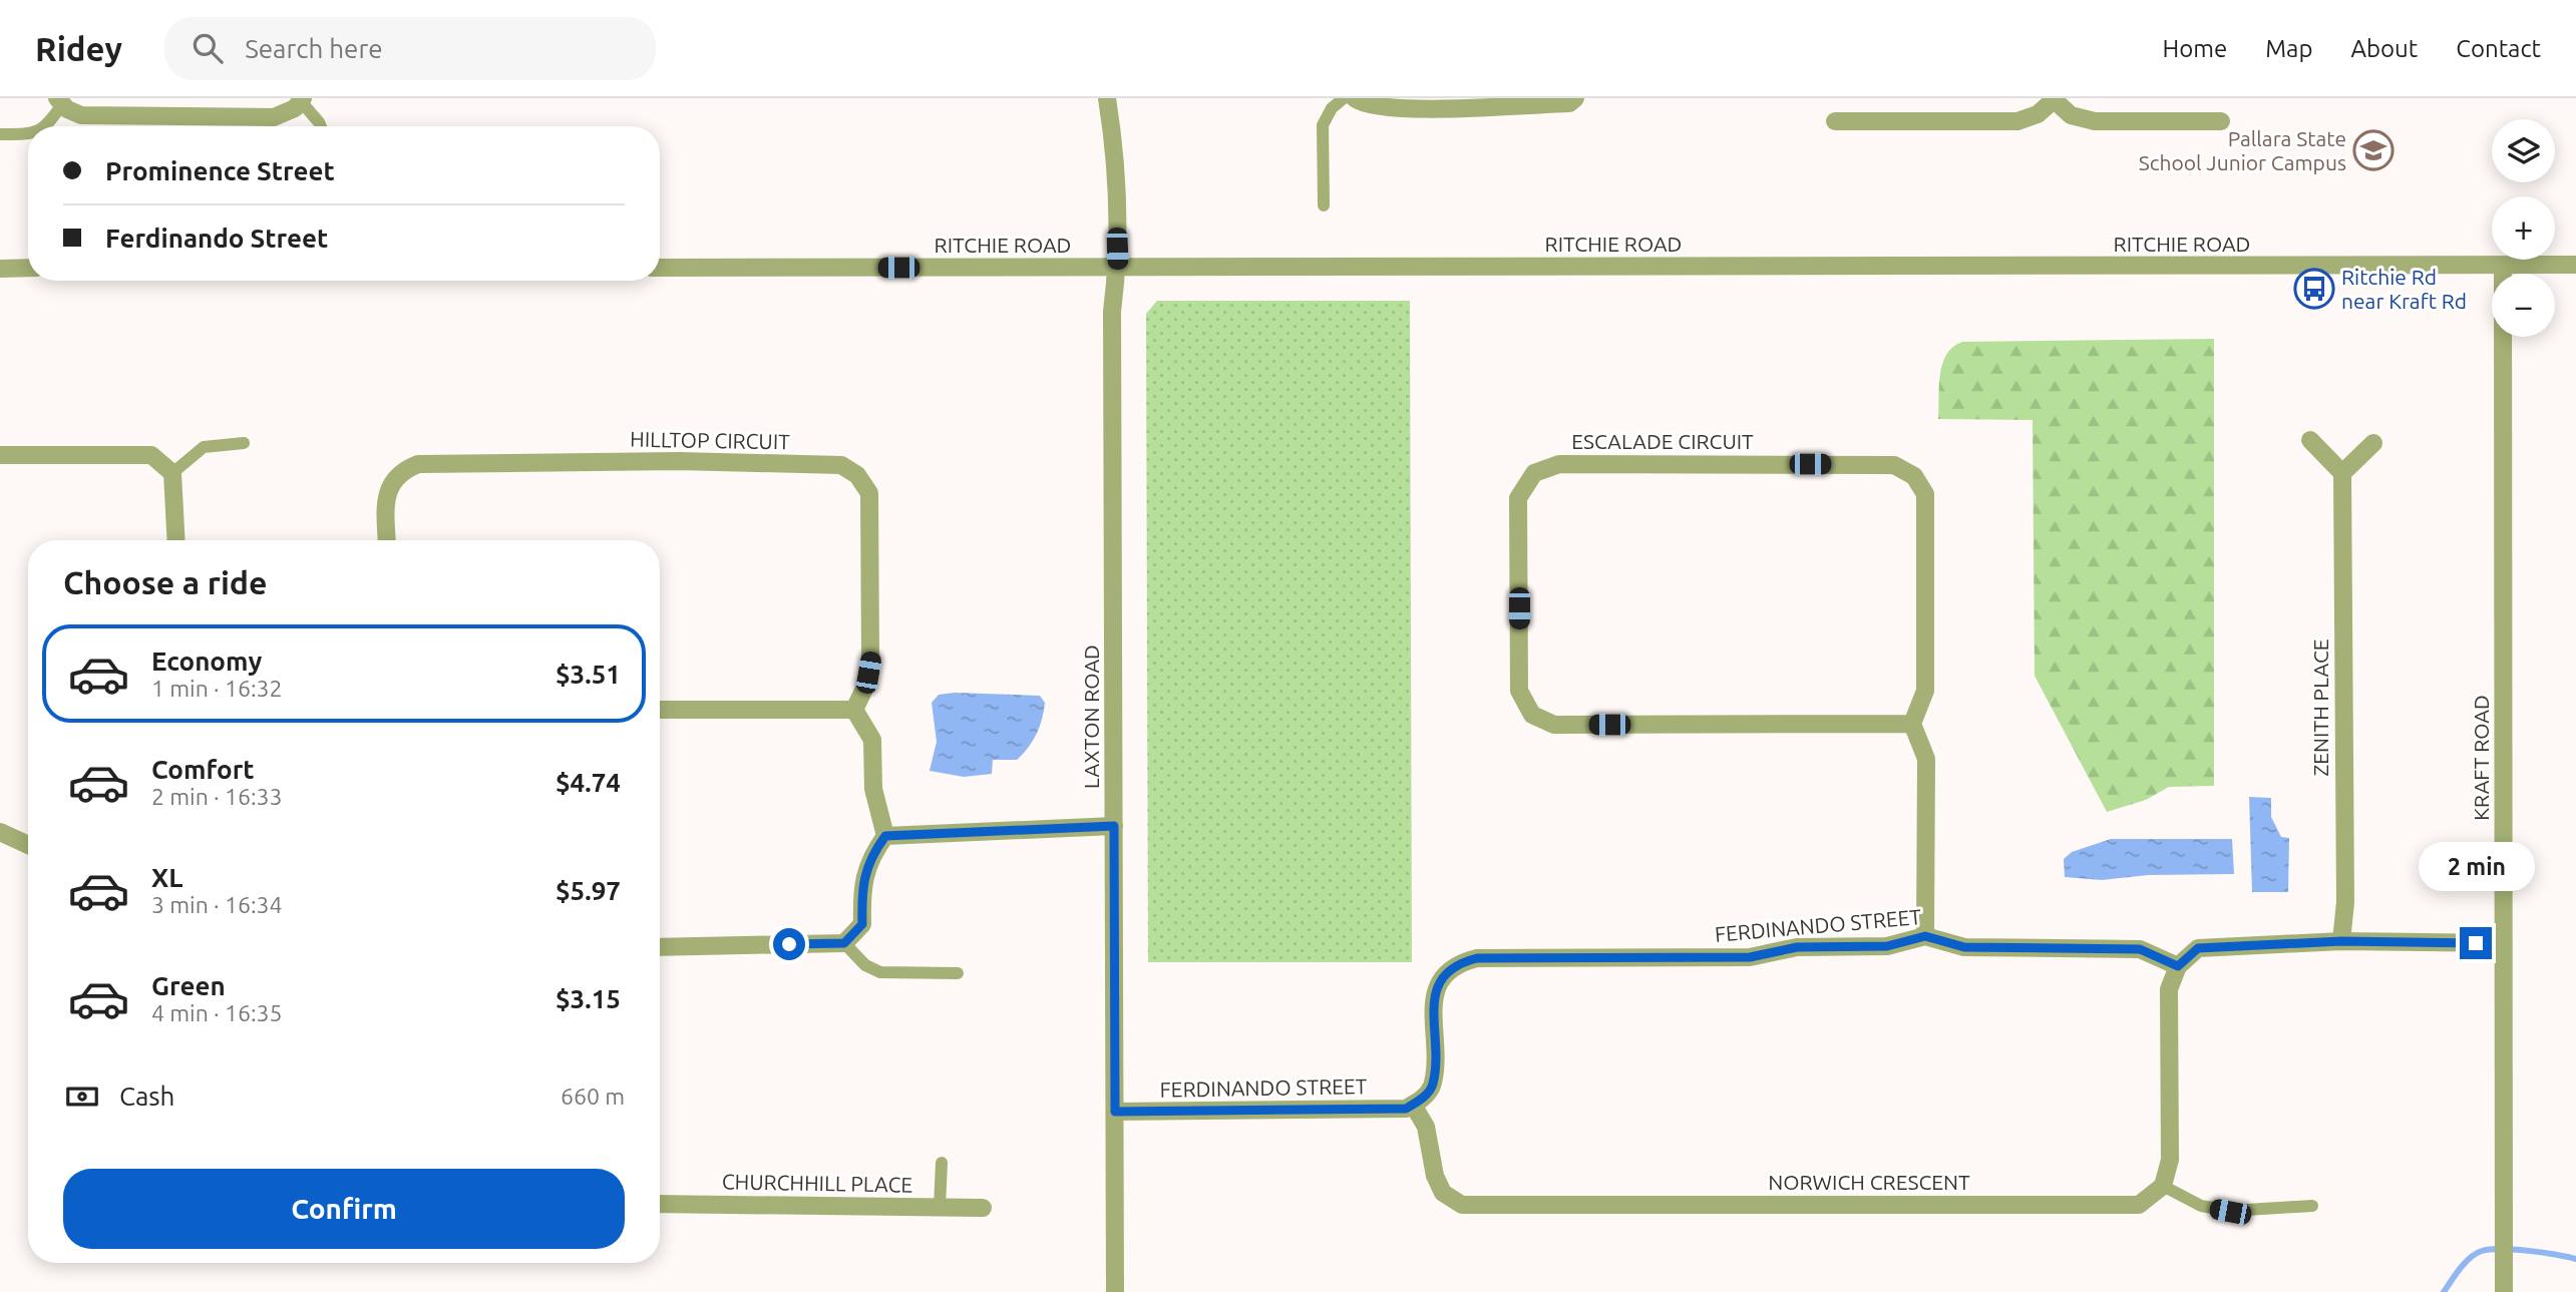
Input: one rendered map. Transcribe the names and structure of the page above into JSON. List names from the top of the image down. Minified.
{"streets":{"street":["RITCHIE ROAD","HILLTOP CIRCUIT","ESCALADE CIRCUIT","ZENITH PLACE","LAXTON ROAD","KRAFT ROAD","FERDINANDO STREET","NORWICH CRESCENT","CHURCHHILL PLACE"]},"crossings":[["RITCHIE ROAD","LAXTON ROAD"],["RITCHIE ROAD","KRAFT ROAD"],["LAXTON ROAD","FERDINANDO STREET"],["FERDINANDO STREET","NORWICH CRESCENT"]],"places":{"school or university":["Pallara State School Junior Campus"],"bus stop":["Ritchie Rd near Kraft Rd"]},"page":{"header":"Ridey","search":"Search here","nav":["Home","Map","About","Contact"],"map_buttons":["+","−"],"banner":["Prominence Street","Ferdinando Street"],"heading":"Choose a ride","list":[{"name":"Economy","note":"1 min · 16:32","value":"$3.51"},{"name":"Comfort","note":"2 min · 16:33","value":"$4.74"},{"name":"XL","note":"3 min · 16:34","value":"$5.97"},{"name":"Green","note":"4 min · 16:35","value":"$3.15"}],"bubble":"2 min","pay":["Cash","660 m"],"buttons":"Confirm"}}
